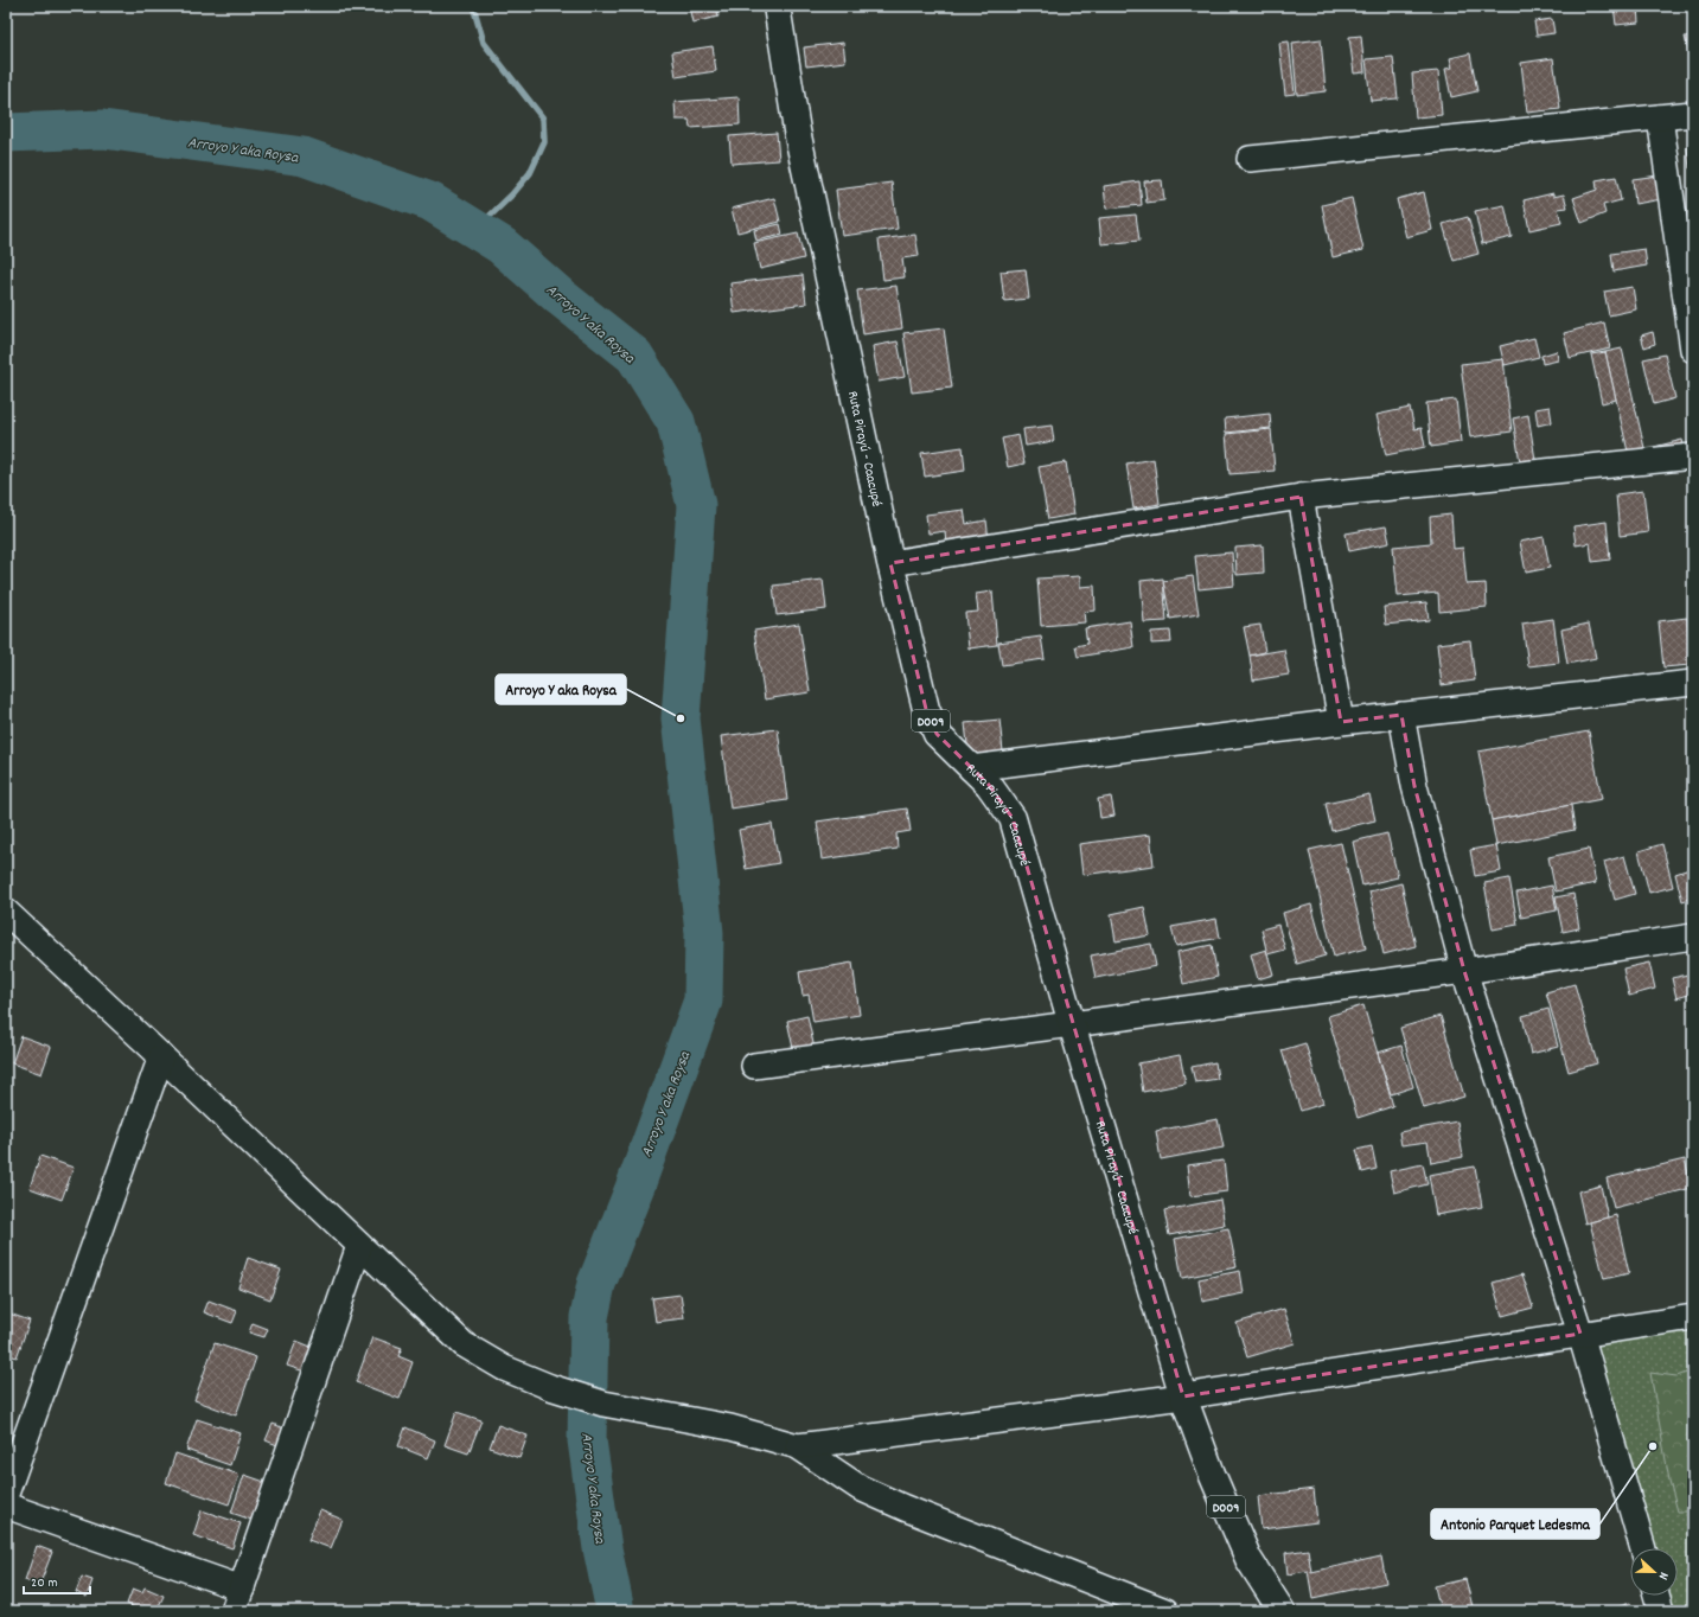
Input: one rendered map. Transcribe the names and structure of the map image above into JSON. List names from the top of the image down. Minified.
{"streets":{"main road":["Ruta Pirayú - Caacupé","D009"]},"water":["Arroyo Y aka Roysa"],"places":["Arroyo Y aka Roysa","Antonio Parquet Ledesma"],"scale_bar":"20 m","north":"right"}
